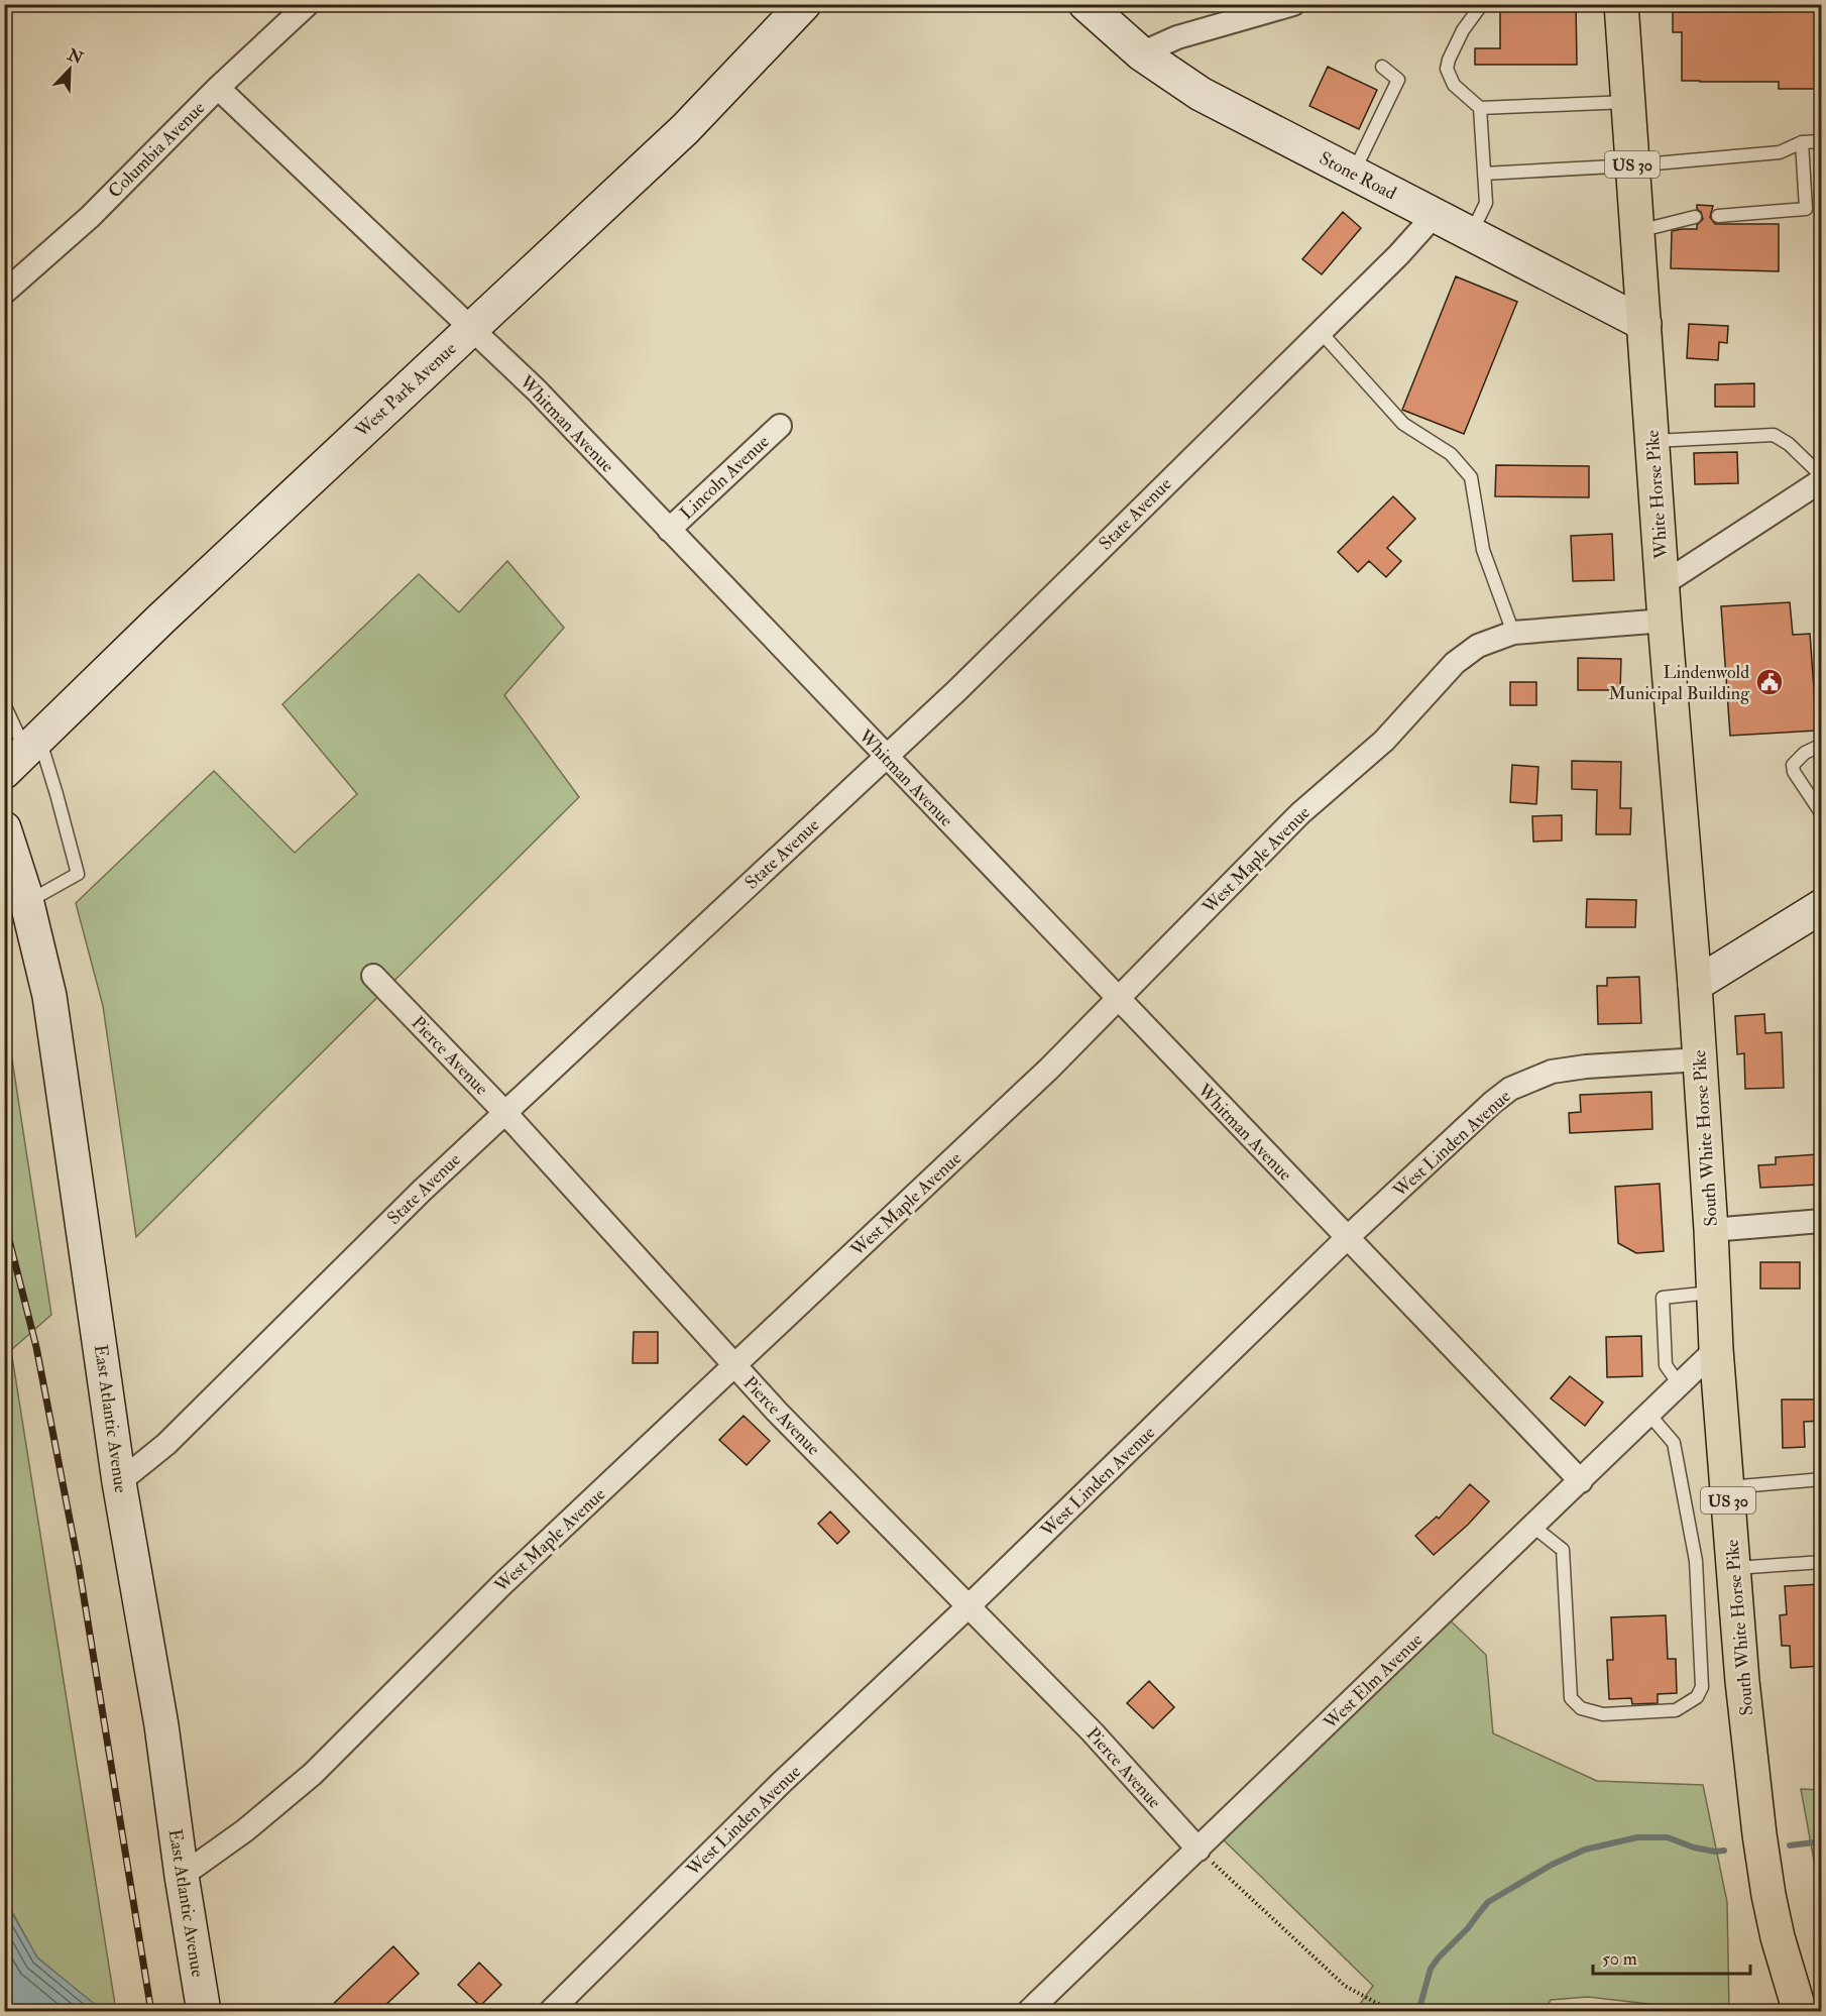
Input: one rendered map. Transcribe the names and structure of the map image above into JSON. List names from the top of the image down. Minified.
{"streets":{"highway":["US 30","White Horse Pike","South White Horse Pike"],"street":["Columbia Avenue","Stone Road","West Park Avenue","Whitman Avenue","Lincoln Avenue","State Avenue","West Maple Avenue","Pierce Avenue","West Linden Avenue","East Atlantic Avenue","West Elm Avenue"]},"crossings":[["Columbia Avenue","Whitman Avenue"],["Stone Road","White Horse Pike"],["Stone Road","State Avenue"],["West Park Avenue","Whitman Avenue"],["Whitman Avenue","Lincoln Avenue"],["Whitman Avenue","State Avenue"],["Whitman Avenue","West Maple Avenue"],["Whitman Avenue","West Linden Avenue"],["Whitman Avenue","West Elm Avenue"],["White Horse Pike","West Maple Avenue"],["White Horse Pike","South White Horse Pike"],["State Avenue","Pierce Avenue"],["State Avenue","East Atlantic Avenue"],["West Maple Avenue","Pierce Avenue"],["West Maple Avenue","East Atlantic Avenue"],["Pierce Avenue","West Linden Avenue"],["Pierce Avenue","West Elm Avenue"],["South White Horse Pike","West Linden Avenue"],["South White Horse Pike","West Elm Avenue"]],"places":{"public building":["Lindenwold Municipal Building"]},"scale_bar":"50 m","north":"top right"}
